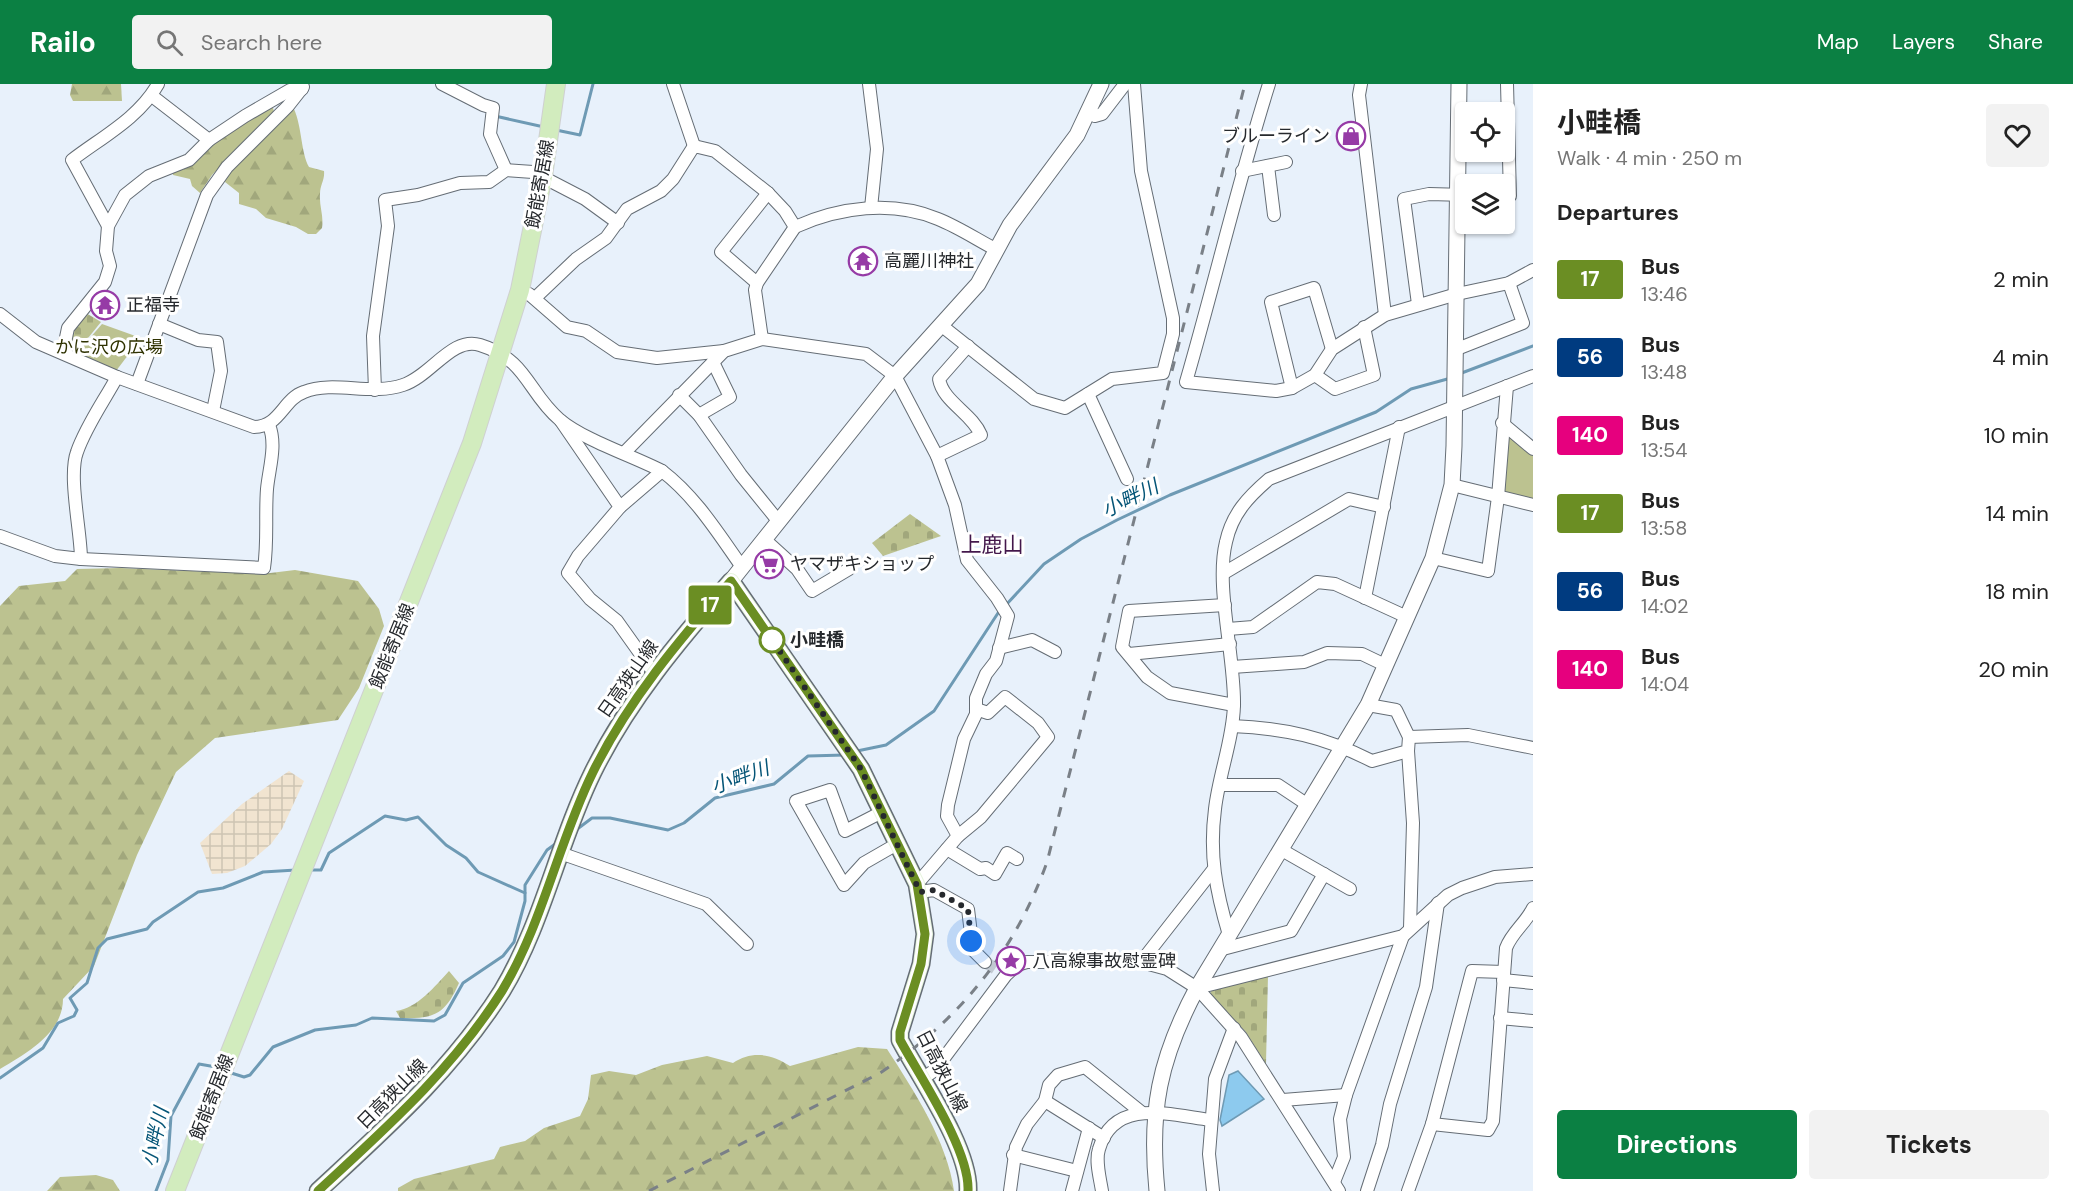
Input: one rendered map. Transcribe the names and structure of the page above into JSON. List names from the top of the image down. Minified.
{"streets":{"main road":["飯能寄居線","日高狭山線"]},"districts":["上鹿山"],"water":["小畔川"],"parks":["かに沢の広場"],"places":{"shop":["ブルーライン"],"temple":["高麗川神社","正福寺"],"supermarket":["ヤマザキショップ"],"other":["小畦橋"],"place":["八高線事故慰霊碑"]},"lines":["bus line 17"],"page":{"header":"Railo","search":"Search here","nav":["Map","Layers","Share"],"on_map":"17","heading":[["小畦橋","Walk · 4 min · 250 m"],"Departures"],"list":[{"mark":"17","name":"Bus","note":"13:46","value":"2 min"},{"mark":"56","name":"Bus","note":"13:48","value":"4 min"},{"mark":"140","name":"Bus","note":"13:54","value":"10 min"},{"mark":"17","name":"Bus","note":"13:58","value":"14 min"},{"mark":"56","name":"Bus","note":"14:02","value":"18 min"},{"mark":"140","name":"Bus","note":"14:04","value":"20 min"}],"buttons":["Directions","Tickets"]}}
